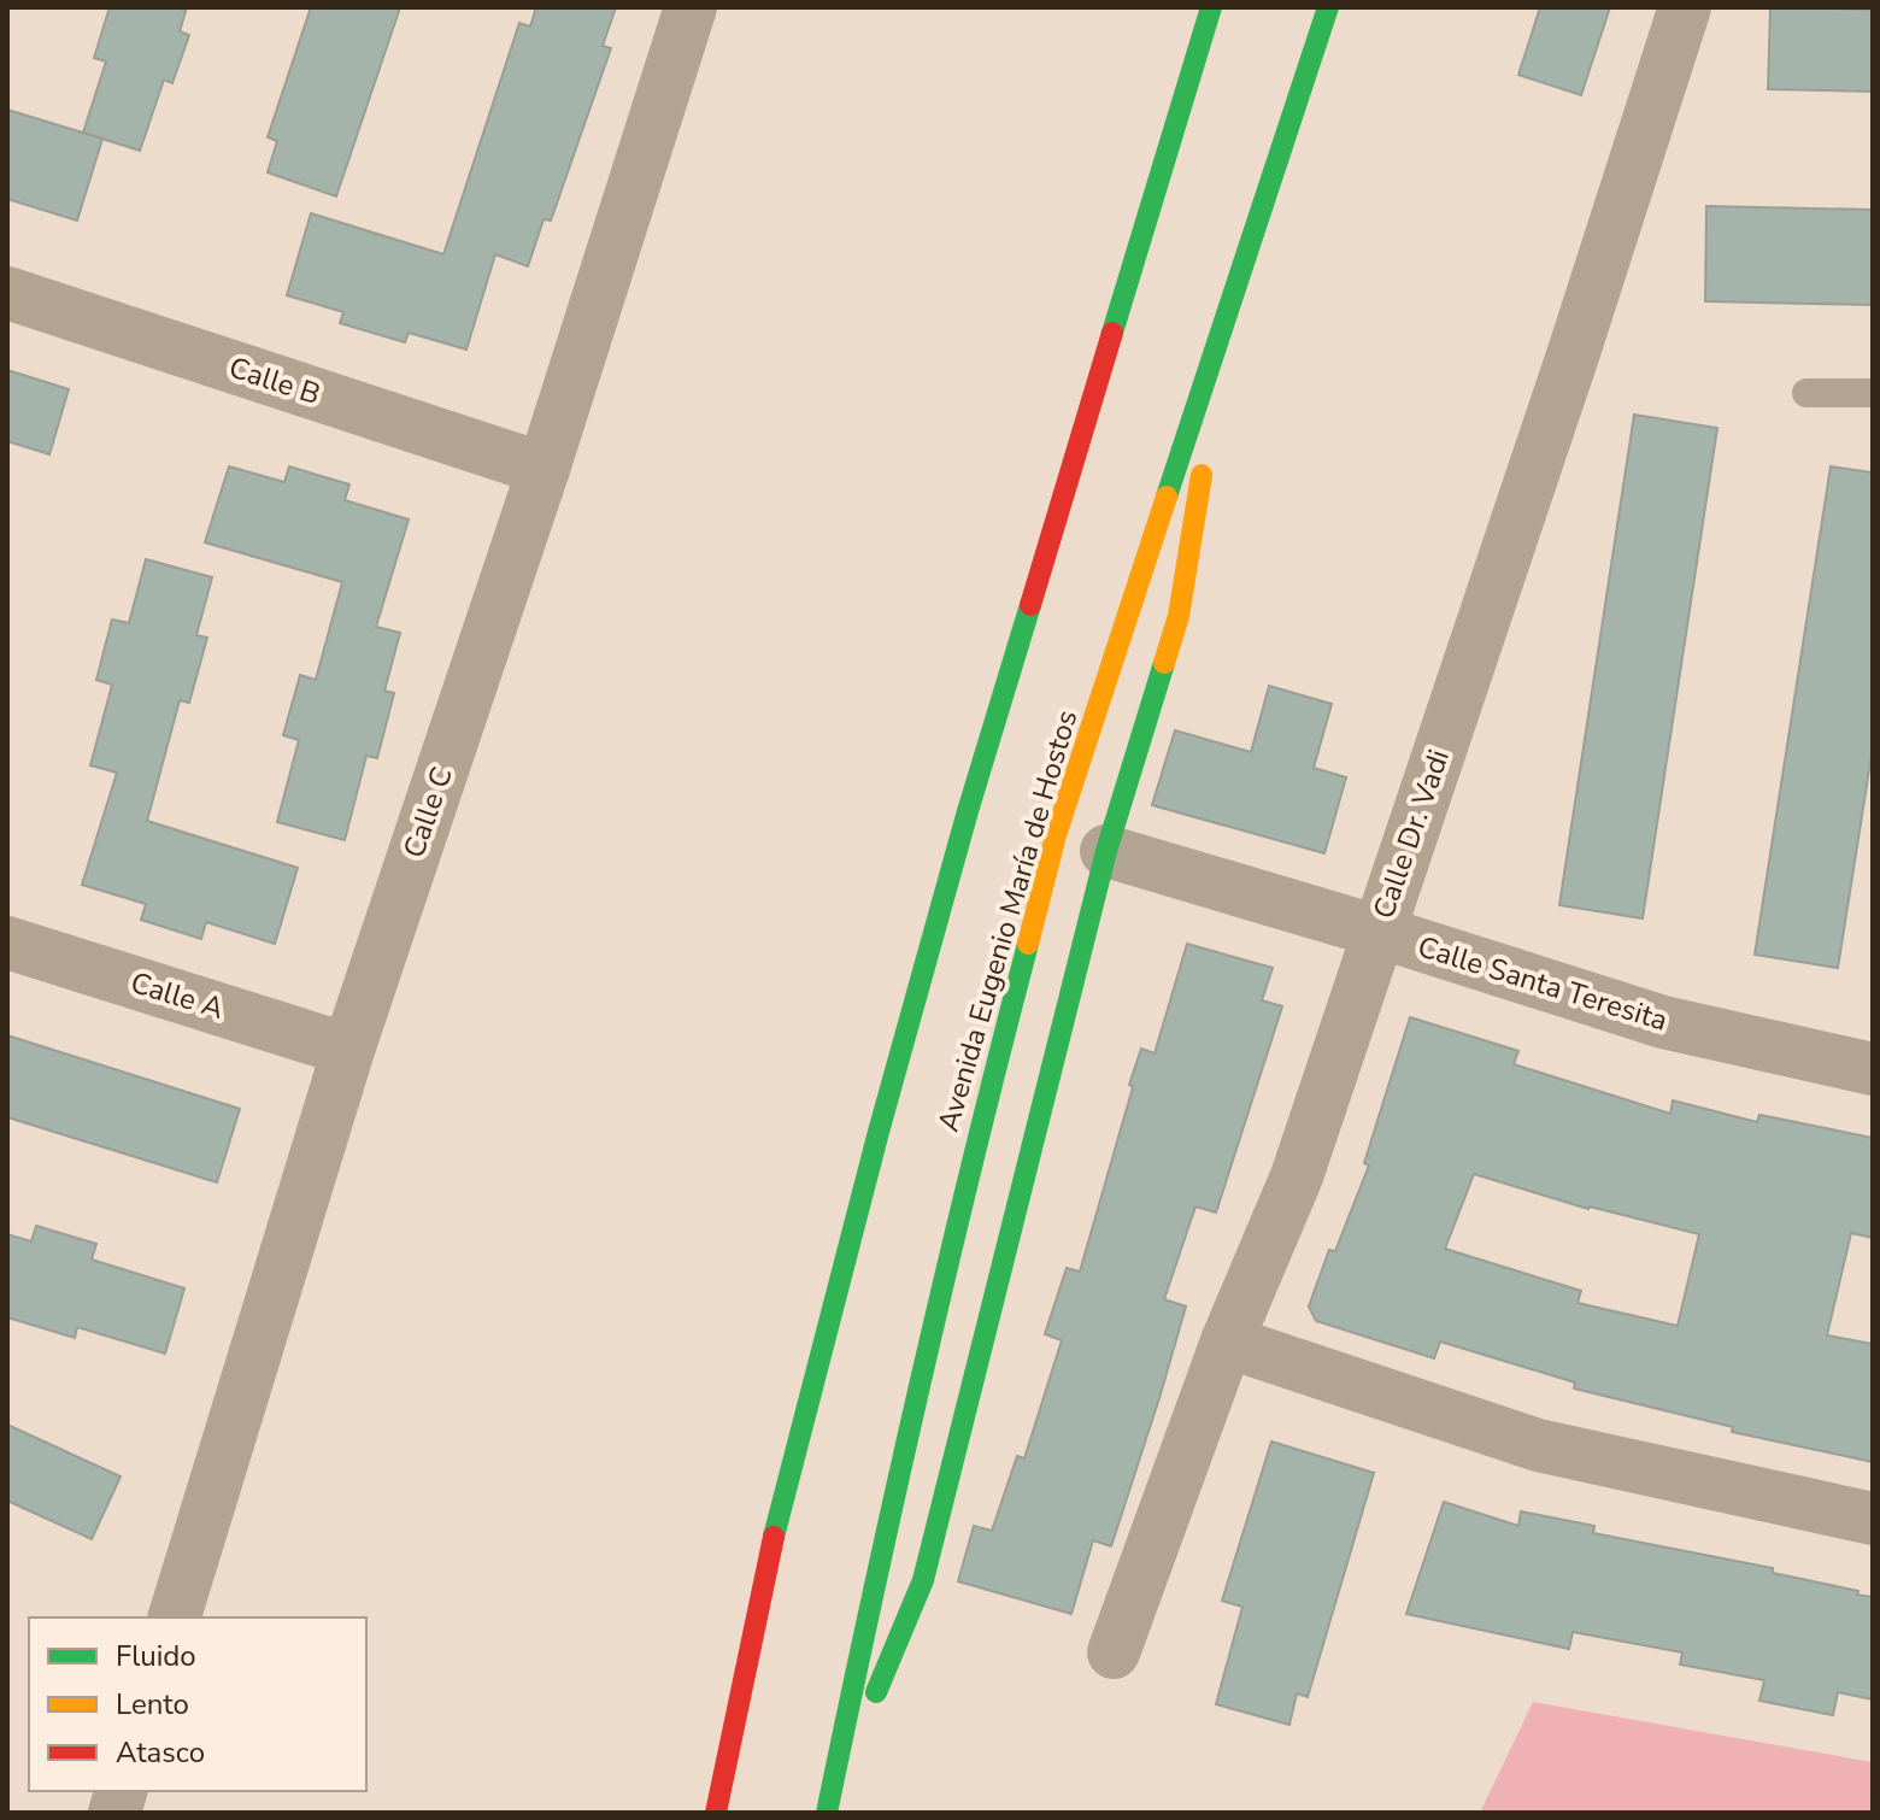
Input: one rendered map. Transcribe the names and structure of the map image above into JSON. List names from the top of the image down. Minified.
{"streets":{"highway":["Avenida Eugenio María de Hostos"],"street":["Calle B","Calle C","Calle Dr. Vadi","Calle Santa Teresita","Calle A"]},"crossings":[["Calle B","Calle C"],["Calle C","Calle A"],["Calle Dr. Vadi","Calle Santa Teresita"]],"legend":["Fluido","Lento","Atasco"]}
